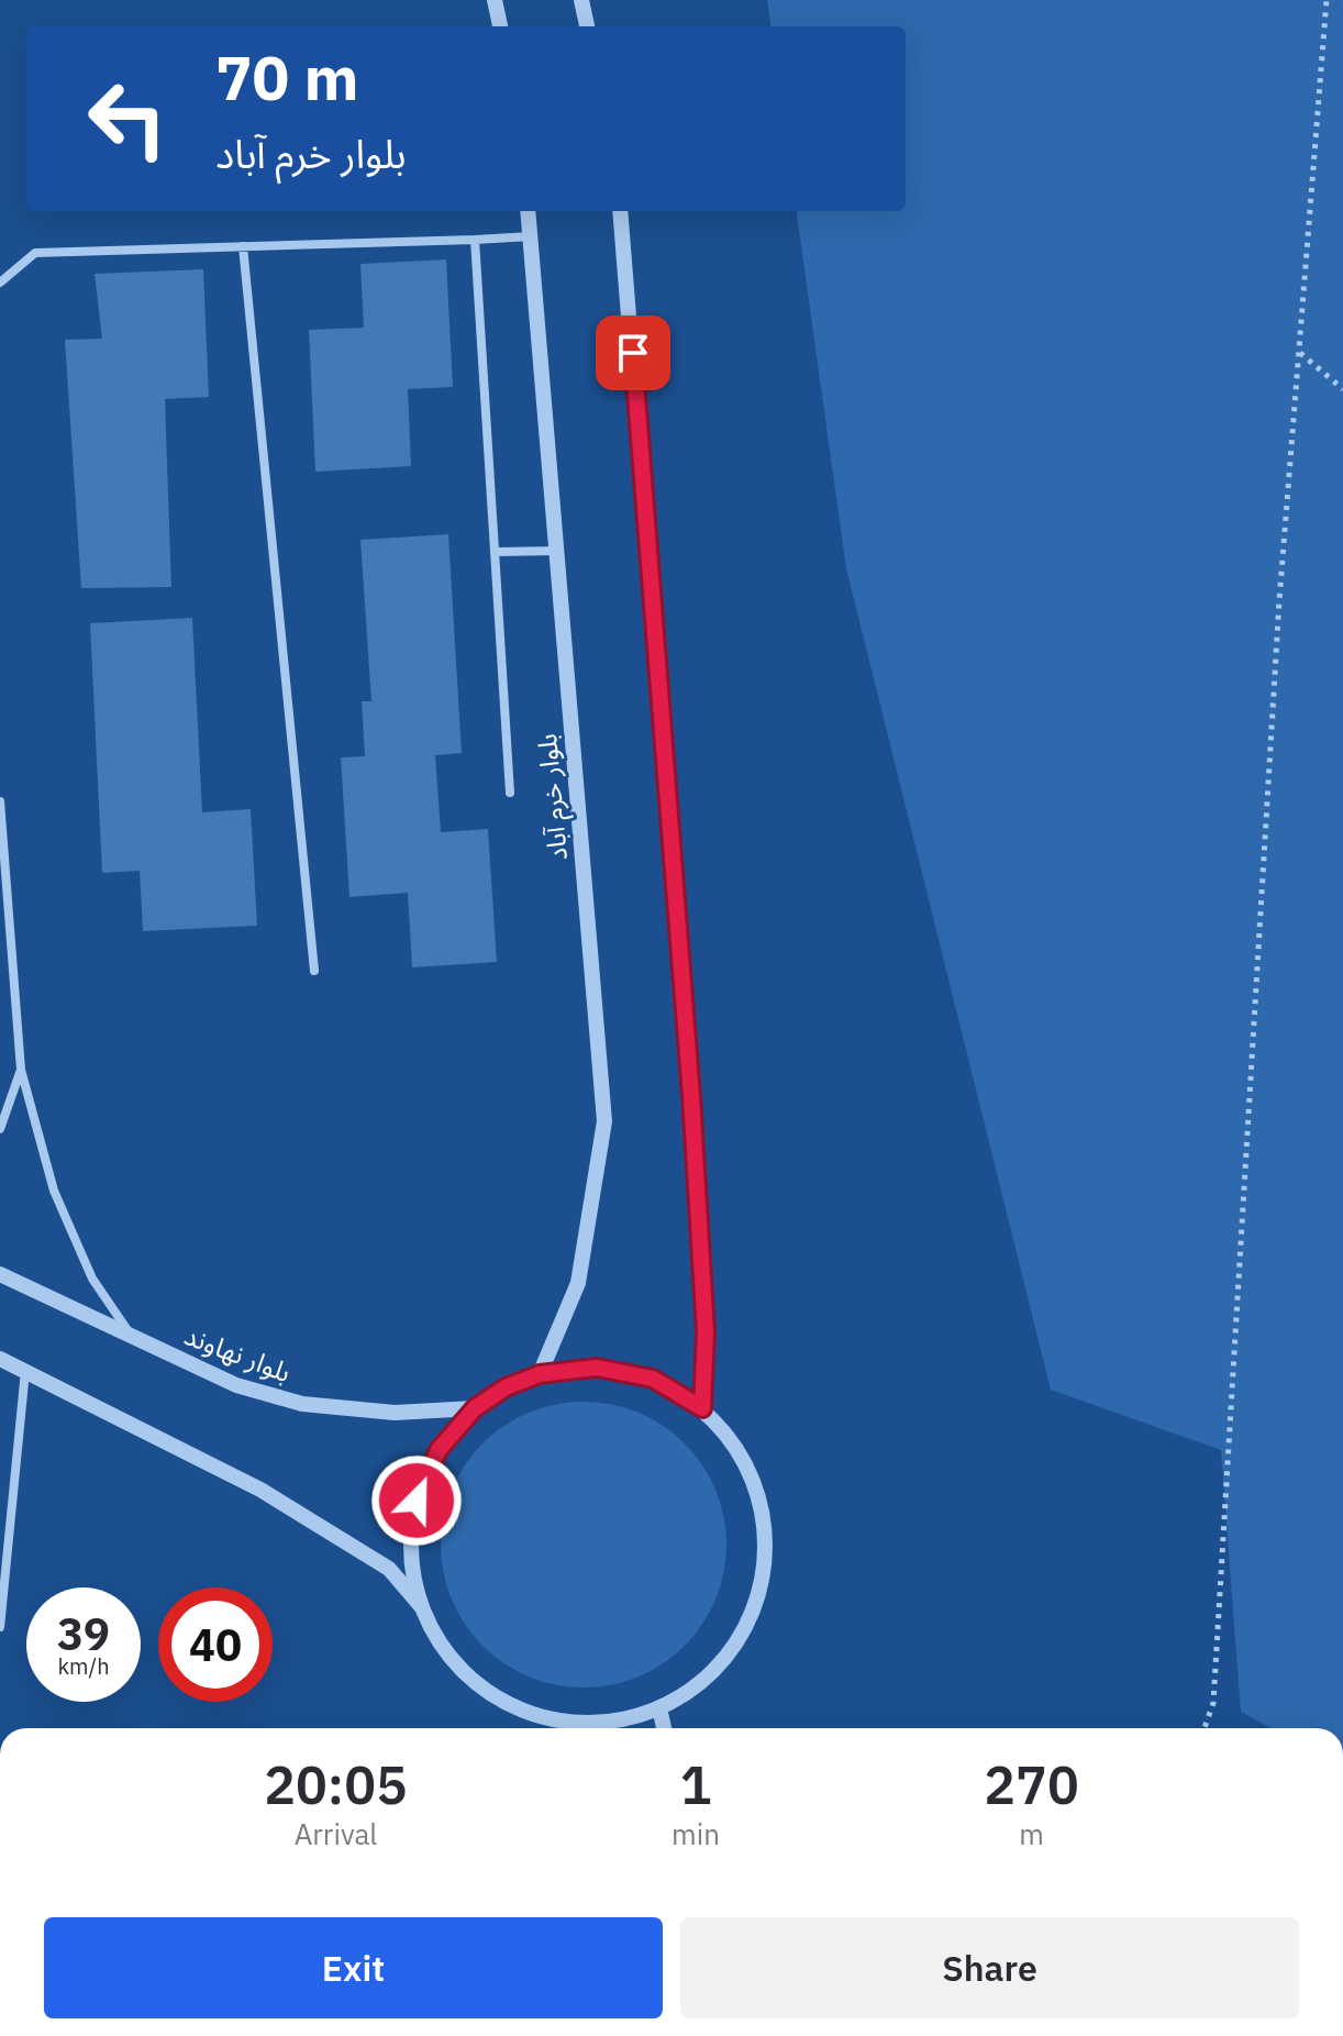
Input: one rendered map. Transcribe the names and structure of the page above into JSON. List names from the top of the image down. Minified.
{"streets":{"street":["بلوار خرم آباد","بلوار نهاوند"]},"page":{"turn":["70 m","بلوار خرم آباد"],"speed":"39 km/h","limit":"40","eta":["20:05","Arrival","1","min","270","m"],"buttons":["Exit","Share"]}}
